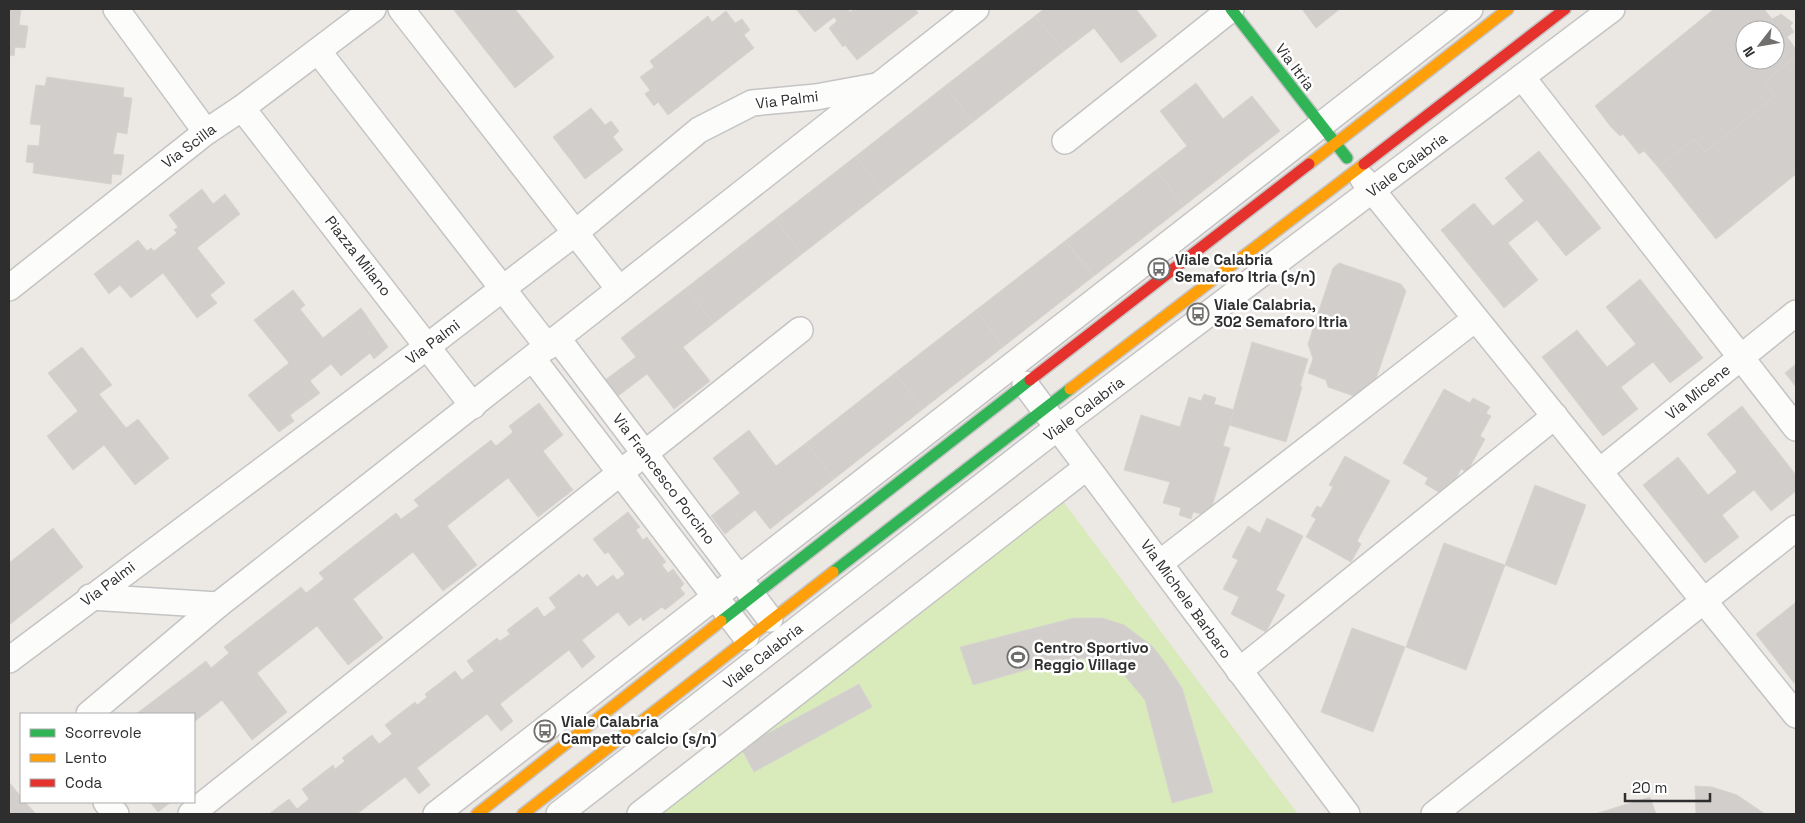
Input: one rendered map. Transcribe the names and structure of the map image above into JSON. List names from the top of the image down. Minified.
{"streets":{"main road":["Via Itria","Viale Calabria"],"street":["Via Palmi","Via Scilla","Piazza Milano","Via Micene","Via Francesco Porcino","Via Michele Barbaro"]},"crossings":[["Via Itria","Viale Calabria"],["Via Palmi","Piazza Milano"],["Via Palmi","Via Francesco Porcino"],["Via Scilla","Piazza Milano"],["Viale Calabria","Via Francesco Porcino"],["Viale Calabria","Via Michele Barbaro"]],"places":{"bus stop":["Viale Calabria Semaforo Itria (s/n)","Viale Calabria, 302 Semaforo Itria","Viale Calabria Campetto calcio (s/n)"],"sports":["Centro Sportivo Reggio Village"]},"legend":["Scorrevole","Lento","Coda"],"scale_bar":"20 m","north":"bottom left"}
